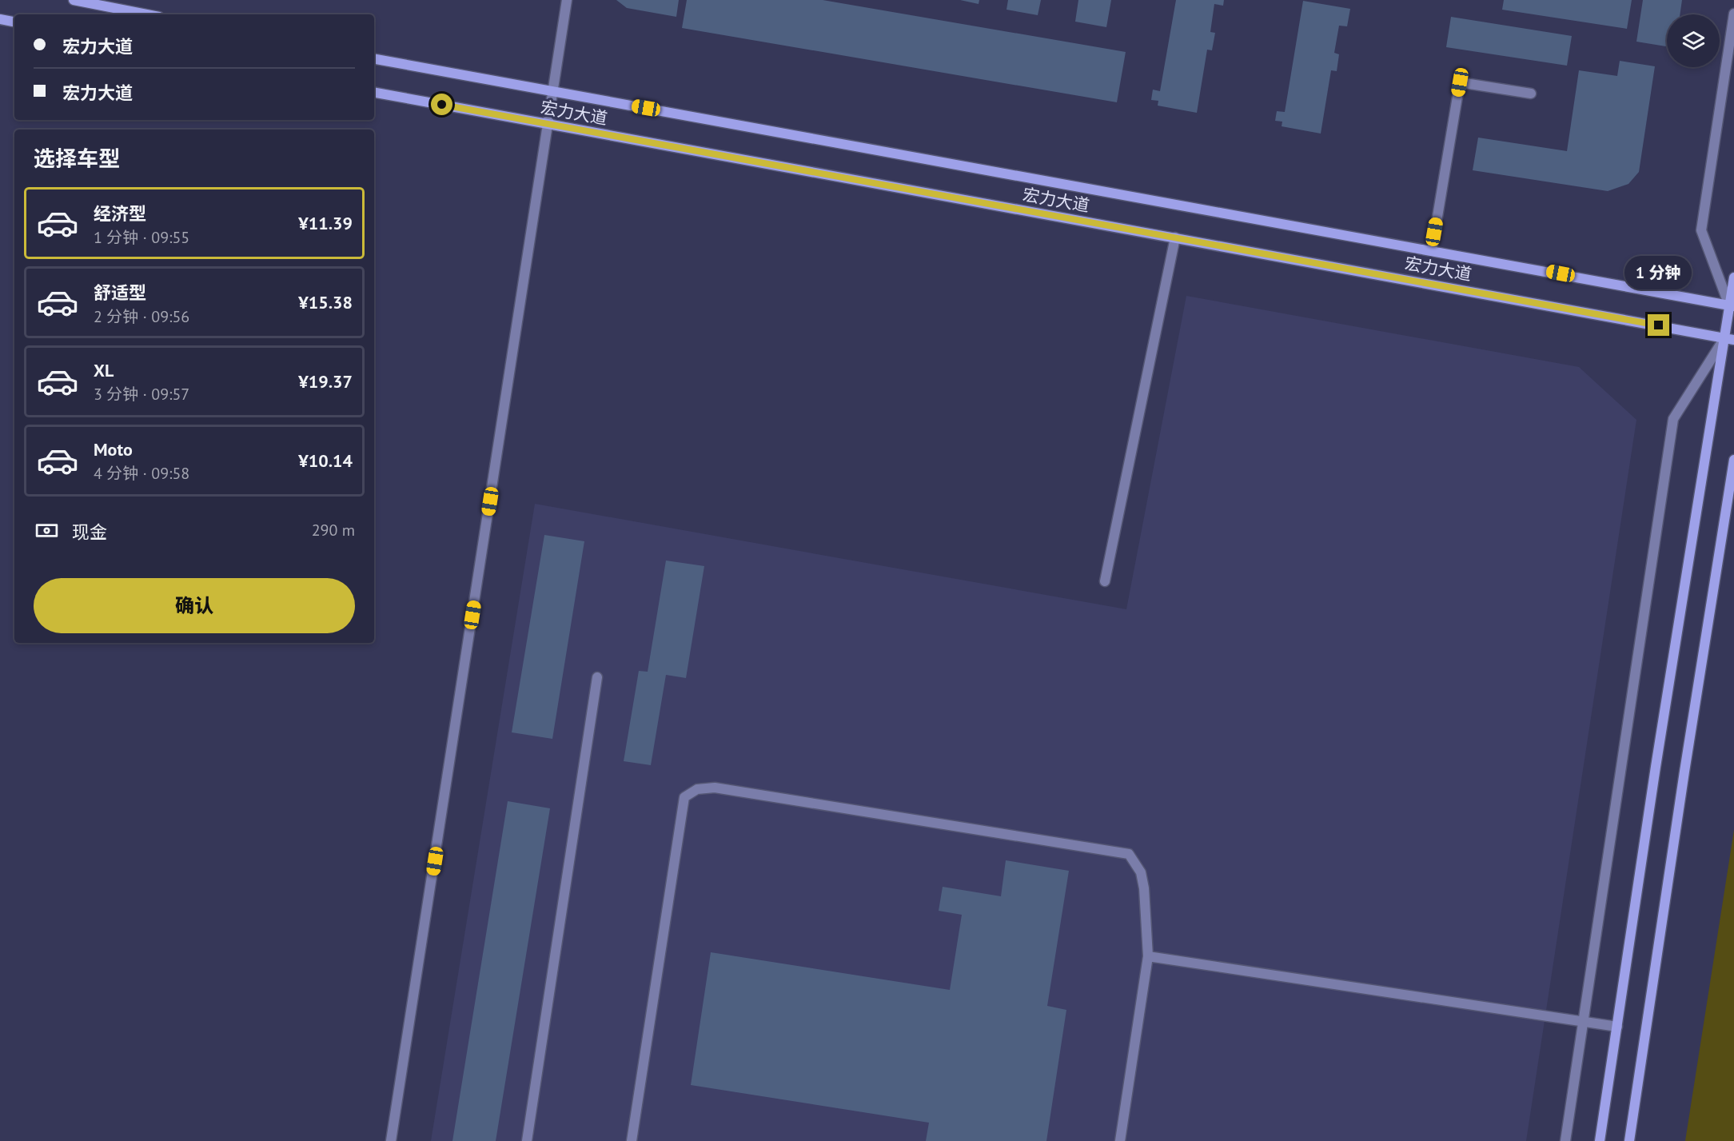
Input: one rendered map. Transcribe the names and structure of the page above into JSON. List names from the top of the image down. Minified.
{"streets":{"main road":["宏力大道"]},"page":{"banner":["宏力大道","宏力大道"],"heading":"选择车型","list":[{"name":"经济型","note":"1 分钟 · 09:55","value":"¥11.39"},{"name":"舒适型","note":"2 分钟 · 09:56","value":"¥15.38"},{"name":"XL","note":"3 分钟 · 09:57","value":"¥19.37"},{"name":"Moto","note":"4 分钟 · 09:58","value":"¥10.14"}],"bubble":"1 分钟","pay":["现金","290 m"],"buttons":"确认"}}
